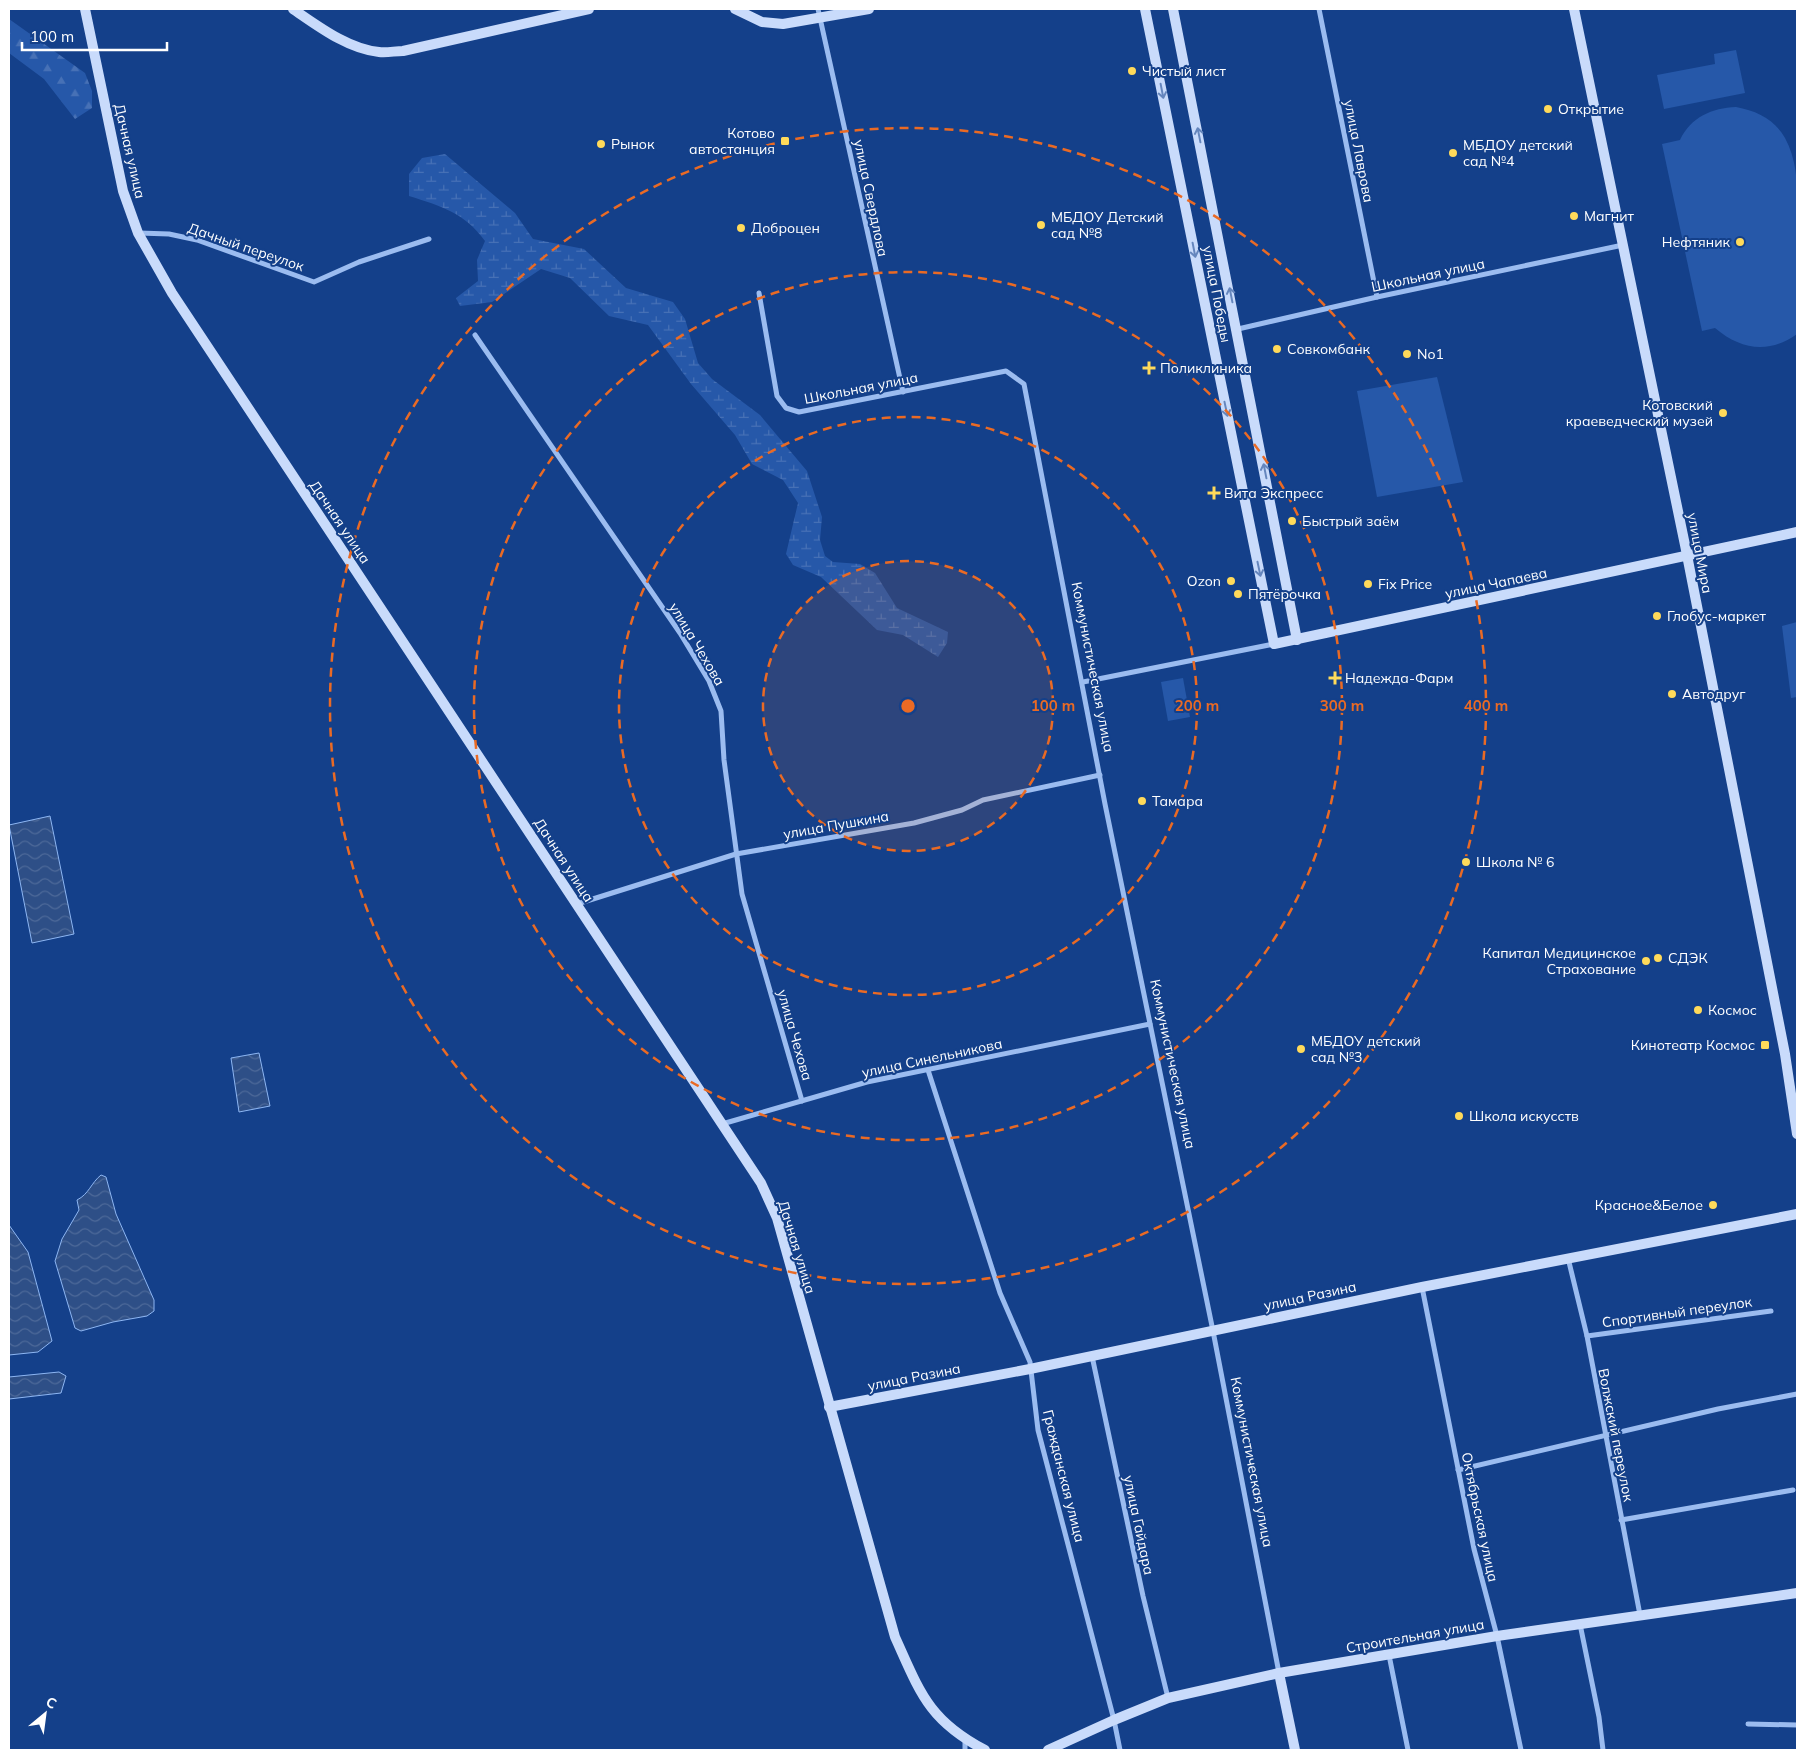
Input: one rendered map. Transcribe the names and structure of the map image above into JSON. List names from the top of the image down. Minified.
{"streets":{"street":["Дачная улица","улица Лаврова","улица Свердлова","Дачный переулок","Школьная улица","улица Победы","улица Мира","улица Чапаева","улица Чехова","Коммунистическая улица","улица Пушкина","улица Синельникова","улица Разина","Спортивный переулок","Волжский переулок","Гражданская улица","Октябрьская улица","улица Гайдара","Строительная улица"]},"crossings":[["Дачная улица","Дачный переулок"],["Дачная улица","улица Пушкина"],["Дачная улица","улица Синельникова"],["Дачная улица","улица Разина"],["улица Лаврова","Школьная улица"],["улица Свердлова","Школьная улица"],["Школьная улица","улица Победы"],["Школьная улица","улица Мира"],["Школьная улица","Коммунистическая улица"],["улица Победы","улица Чапаева"],["улица Мира","улица Чапаева"],["улица Чапаева","Коммунистическая улица"],["улица Чехова","улица Пушкина"],["улица Чехова","улица Синельникова"],["Коммунистическая улица","улица Пушкина"],["Коммунистическая улица","улица Синельникова"],["Коммунистическая улица","улица Разина"],["Коммунистическая улица","Строительная улица"],["улица Синельникова","Гражданская улица"],["улица Разина","Волжский переулок"],["улица Разина","Гражданская улица"],["улица Разина","Октябрьская улица"],["улица Разина","улица Гайдара"],["Спортивный переулок","Волжский переулок"],["Волжский переулок","Строительная улица"],["Гражданская улица","Строительная улица"],["Октябрьская улица","Строительная улица"],["улица Гайдара","Строительная улица"]],"places":{"other":["Чистый лист","Открытие","Рынок","МБДОУ детский сад №4","Магнит","МБДОУ Детский сад №8","Доброцен","Нефтяник","Совкомбанк","No1","Котовский краеведческий музей","Быстрый заём","Ozon","Fix Price","Пятёрочка","Глобус-маркет","Автодруг","Тамара","Школа № 6","СДЭК","Капитал Медицинское Страхование","Космос","МБДОУ детский сад №3","Школа искусств","Красное&Белое"],"transit":["Котово автостанция","Кинотеатр Космос"],"health":["Поликлиника","Вита Экспресс","Надежда-Фарм"]},"scale_bar":"100 m","north":"top right","rings":["100 m","200 m","300 m","400 m"]}
